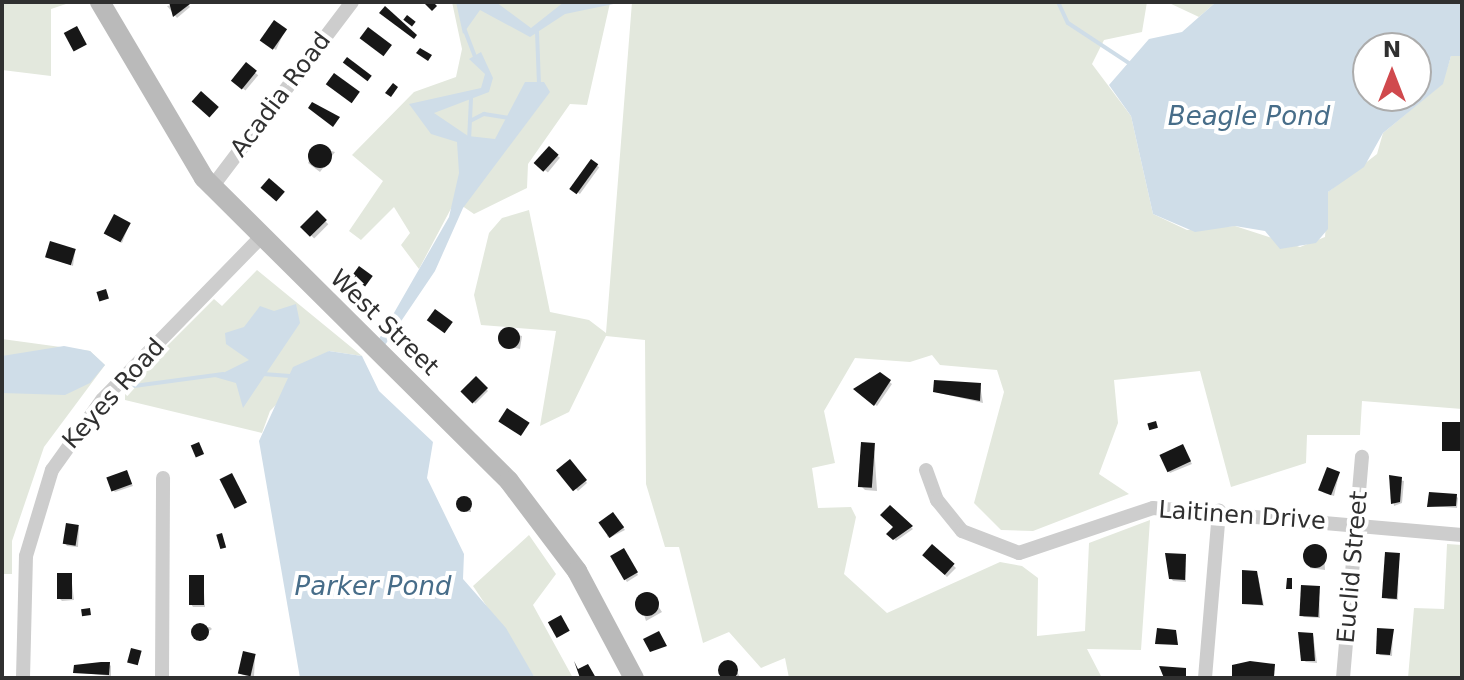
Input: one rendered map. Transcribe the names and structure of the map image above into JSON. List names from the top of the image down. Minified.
{"streets":{"main road":["West Street"],"street":["Acadia Road","Keyes Road","Laitinen Drive","Euclid Street"]},"crossings":[["Acadia Road","West Street"],["West Street","Keyes Road"],["Laitinen Drive","Euclid Street"]],"water":["Beagle Pond","Parker Pond"],"north":"top"}
